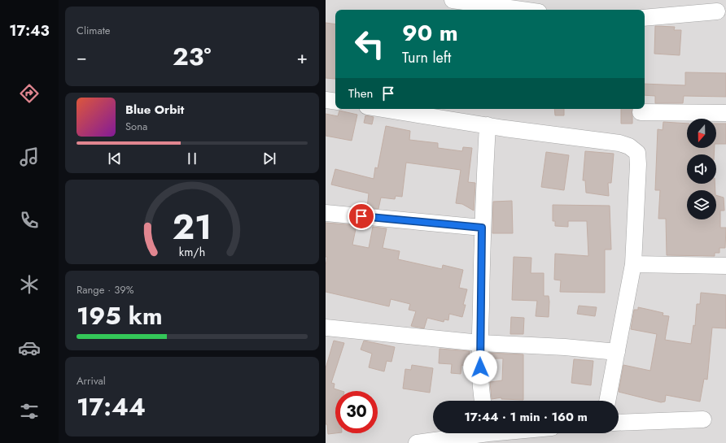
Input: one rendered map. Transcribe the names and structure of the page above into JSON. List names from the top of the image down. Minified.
{"north":"bottom","page":{"tabs":"17:43","tile":["Climate",["Range · 39%","195 km"],["Arrival","17:44"]],"turn":["90 m","Turn left"],"heat":["−","23°","+"],"then":"Then","song":["Blue Orbit","Sona"],"limit":"30","trip":"17:44 · 1 min · 160 m","gauge":["21","km/h"]}}
